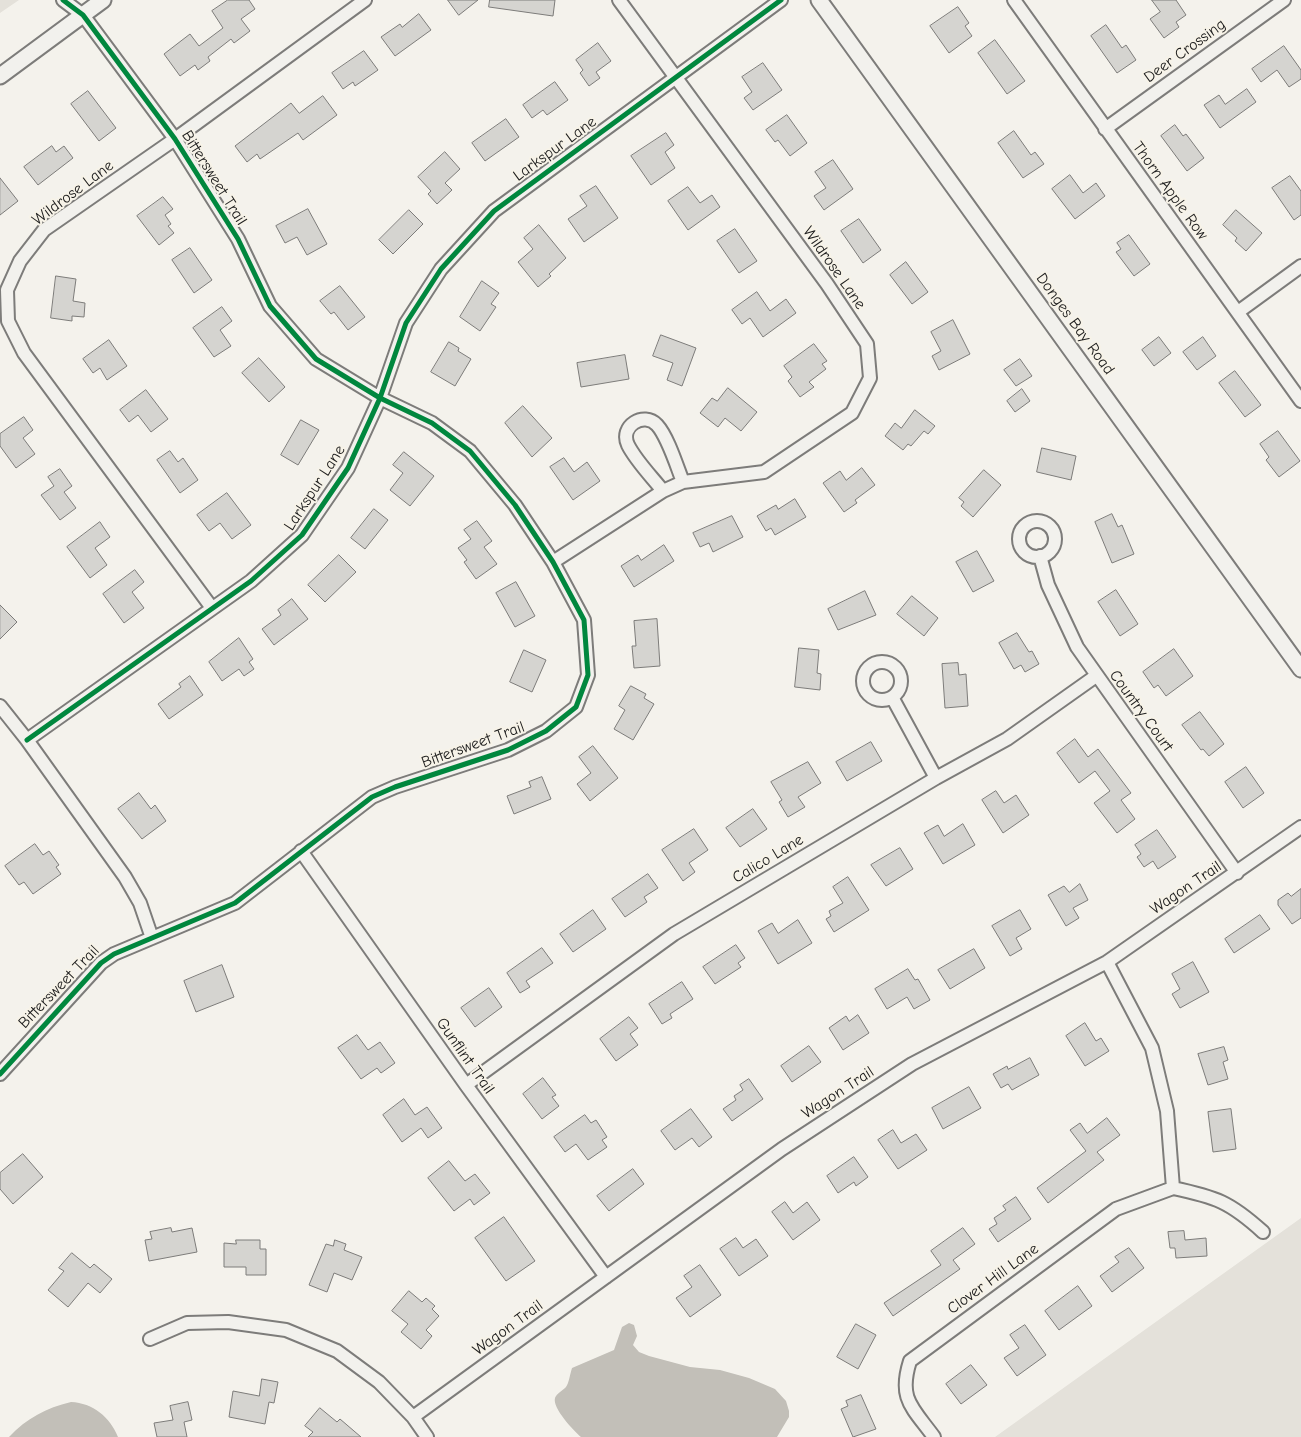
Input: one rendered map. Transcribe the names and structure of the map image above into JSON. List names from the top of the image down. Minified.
{"streets":{"street":["Deer Crossing","Larkspur Lane","Bittersweet Trail","Thorn Apple Row","Wildrose Lane","Donges Bay Road","Country Court","Calico Lane","Wagon Trail","Gunflint Trail","Clover Hill Lane"]},"crossings":[["Deer Crossing","Thorn Apple Row"],["Larkspur Lane","Bittersweet Trail"],["Larkspur Lane","Wildrose Lane"],["Bittersweet Trail","Wildrose Lane"],["Bittersweet Trail","Gunflint Trail"],["Country Court","Calico Lane"],["Country Court","Wagon Trail"],["Calico Lane","Gunflint Trail"],["Wagon Trail","Gunflint Trail"]]}
